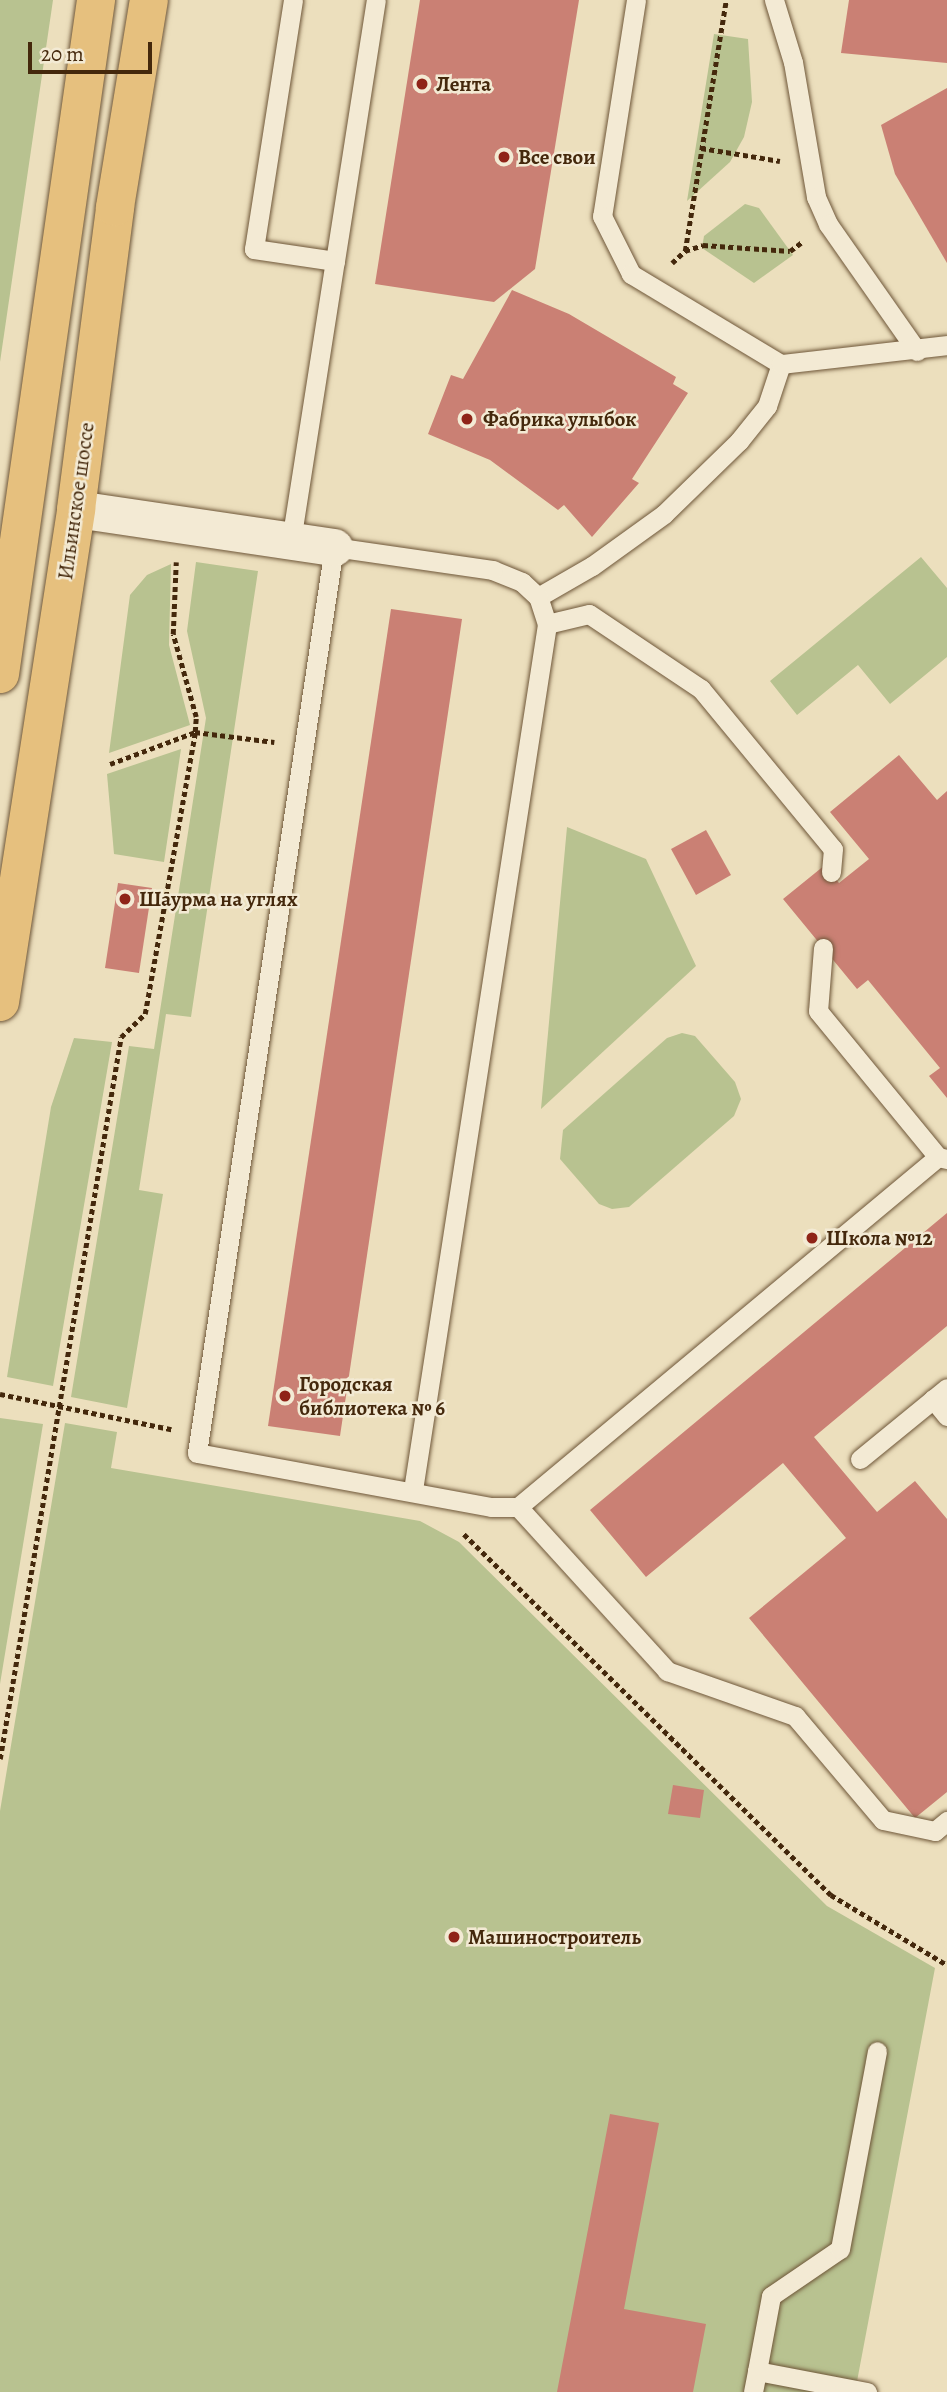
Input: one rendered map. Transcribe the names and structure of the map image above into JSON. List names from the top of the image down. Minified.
{"streets":{"main road":["Ильинское шоссе"]},"places":["Лента","Все свои","Фабрика улыбок","Шаурма на углях","Школа №12","Городская библиотека № 6","Машиностроитель"],"scale_bar":"20 m"}
